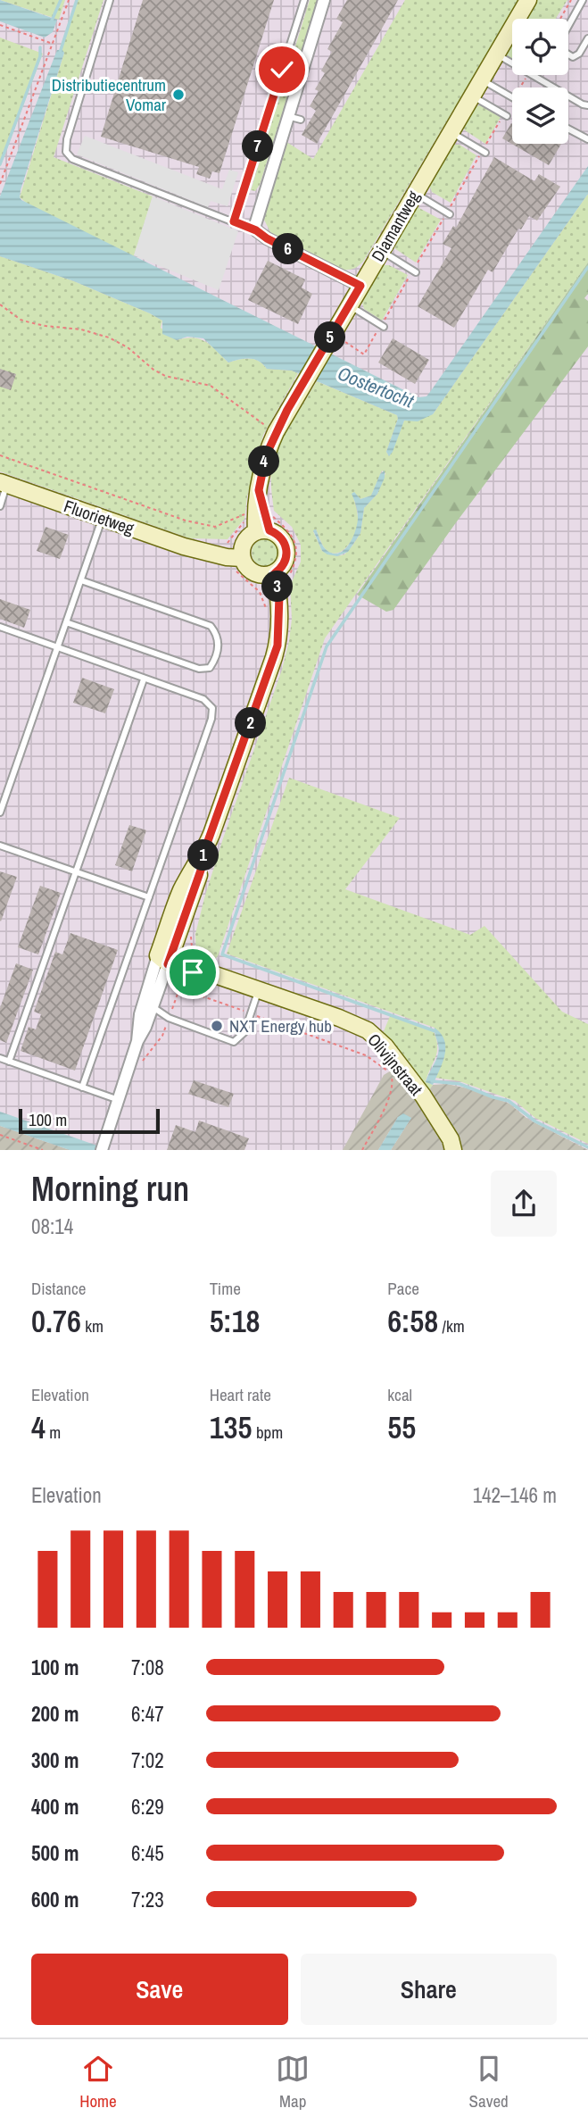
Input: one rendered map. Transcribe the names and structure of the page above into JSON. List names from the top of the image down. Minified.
{"streets":{"street":["Diamantweg","Fluorietweg","Olivijnstraat"]},"crossings":[["Diamantweg","Fluorietweg"]],"water":["Oostertocht"],"places":["Distributiecentrum Vomar","NXT Energy hub"],"scale_bar":"100 m","page":{"pins":["7","6","5","4","3","2","1"],"scale":"100 m","heading":["Morning run","08:14"],"stats":[["Distance","0.76 km"],["Time","5:18"],["Pace","6:58 /km"],["Elevation","4 m"],["Heart rate","135 bpm"],["kcal","55"]],"chart":["Elevation","142–146 m"],"list":[{"name":"100 m","note":"7:08"},{"name":"200 m","note":"6:47"},{"name":"300 m","note":"7:02"},{"name":"400 m","note":"6:29"},{"name":"500 m","note":"6:45"},{"name":"600 m","note":"7:23"}],"buttons":["Save","Share"],"tabs":["Home","Map","Saved"]}}
